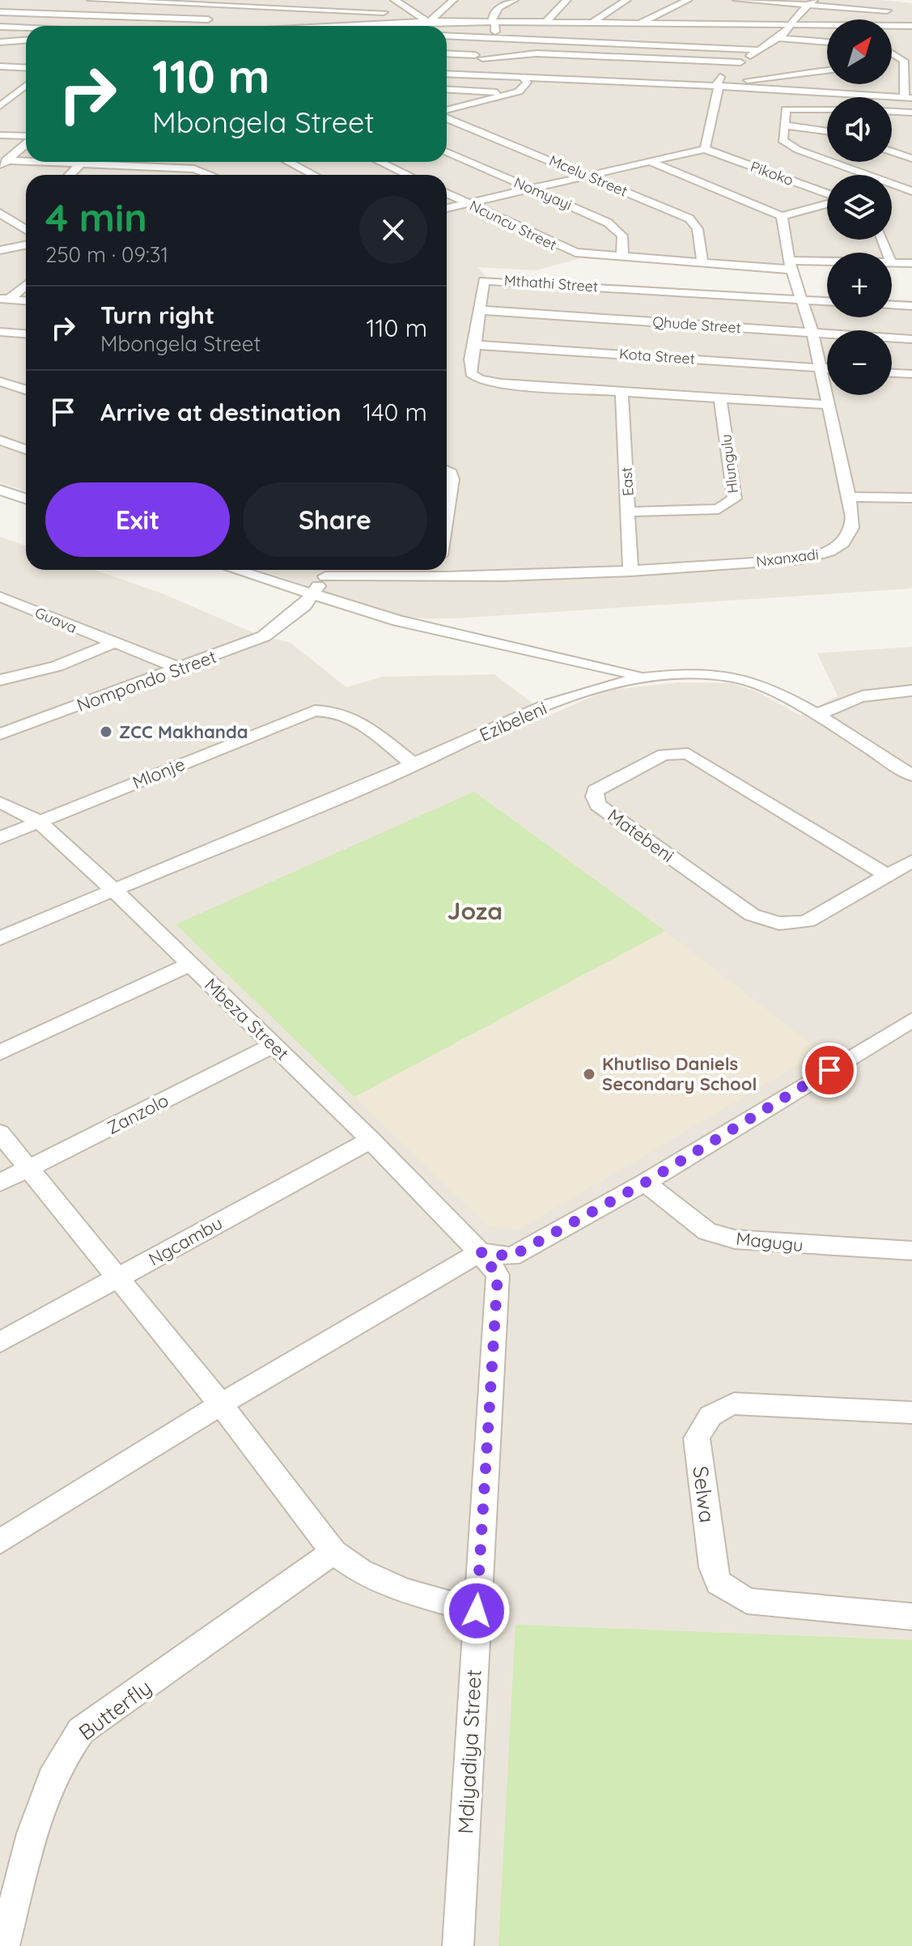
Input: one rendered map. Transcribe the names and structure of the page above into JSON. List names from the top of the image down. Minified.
{"streets":{"street":["Pikoko","Mcelu Street","Nomyayi","Ncuncu Street","Mthathi Street","Qhude Street","Kota Street","Hlungulu","East","Nxanxadi","Guava","Nompondo Street","Ezibeleni","Mlonje","Matebeni","Mbeza Street","Zanzolo","Ngcambu","Magugu","Selwa","Butterfly","Mdiyadiya Street"]},"crossings":[["Mcelu Street","Ncuncu Street"],["Nomyayi","Ncuncu Street"],["Ncuncu Street","Nxanxadi"],["Mthathi Street","Qhude Street"],["Mthathi Street","Kota Street"],["Mthathi Street","Hlungulu"],["Mthathi Street","East"],["Mthathi Street","Nxanxadi"],["Qhude Street","Nxanxadi"],["Kota Street","Nxanxadi"],["Hlungulu","East"],["East","Nxanxadi"],["Nxanxadi","Nompondo Street"],["Guava","Nompondo Street"],["Ezibeleni","Mlonje"],["Ezibeleni","Mbeza Street"],["Mlonje","Mbeza Street"],["Mbeza Street","Zanzolo"],["Mbeza Street","Ngcambu"],["Mbeza Street","Mdiyadiya Street"]],"districts":["Joza"],"places":["ZCC Makhanda","Khutliso Daniels Secondary School"],"north":"top right","page":{"map_buttons":["+","−"],"turn":["110 m","Mbongela Street"],"heading":["4 min","250 m · 09:31"],"list":[{"name":"Turn right","note":"Mbongela Street","value":"110 m"},{"name":"Arrive at destination","value":"140 m"}],"buttons":["Exit","Share"]}}
